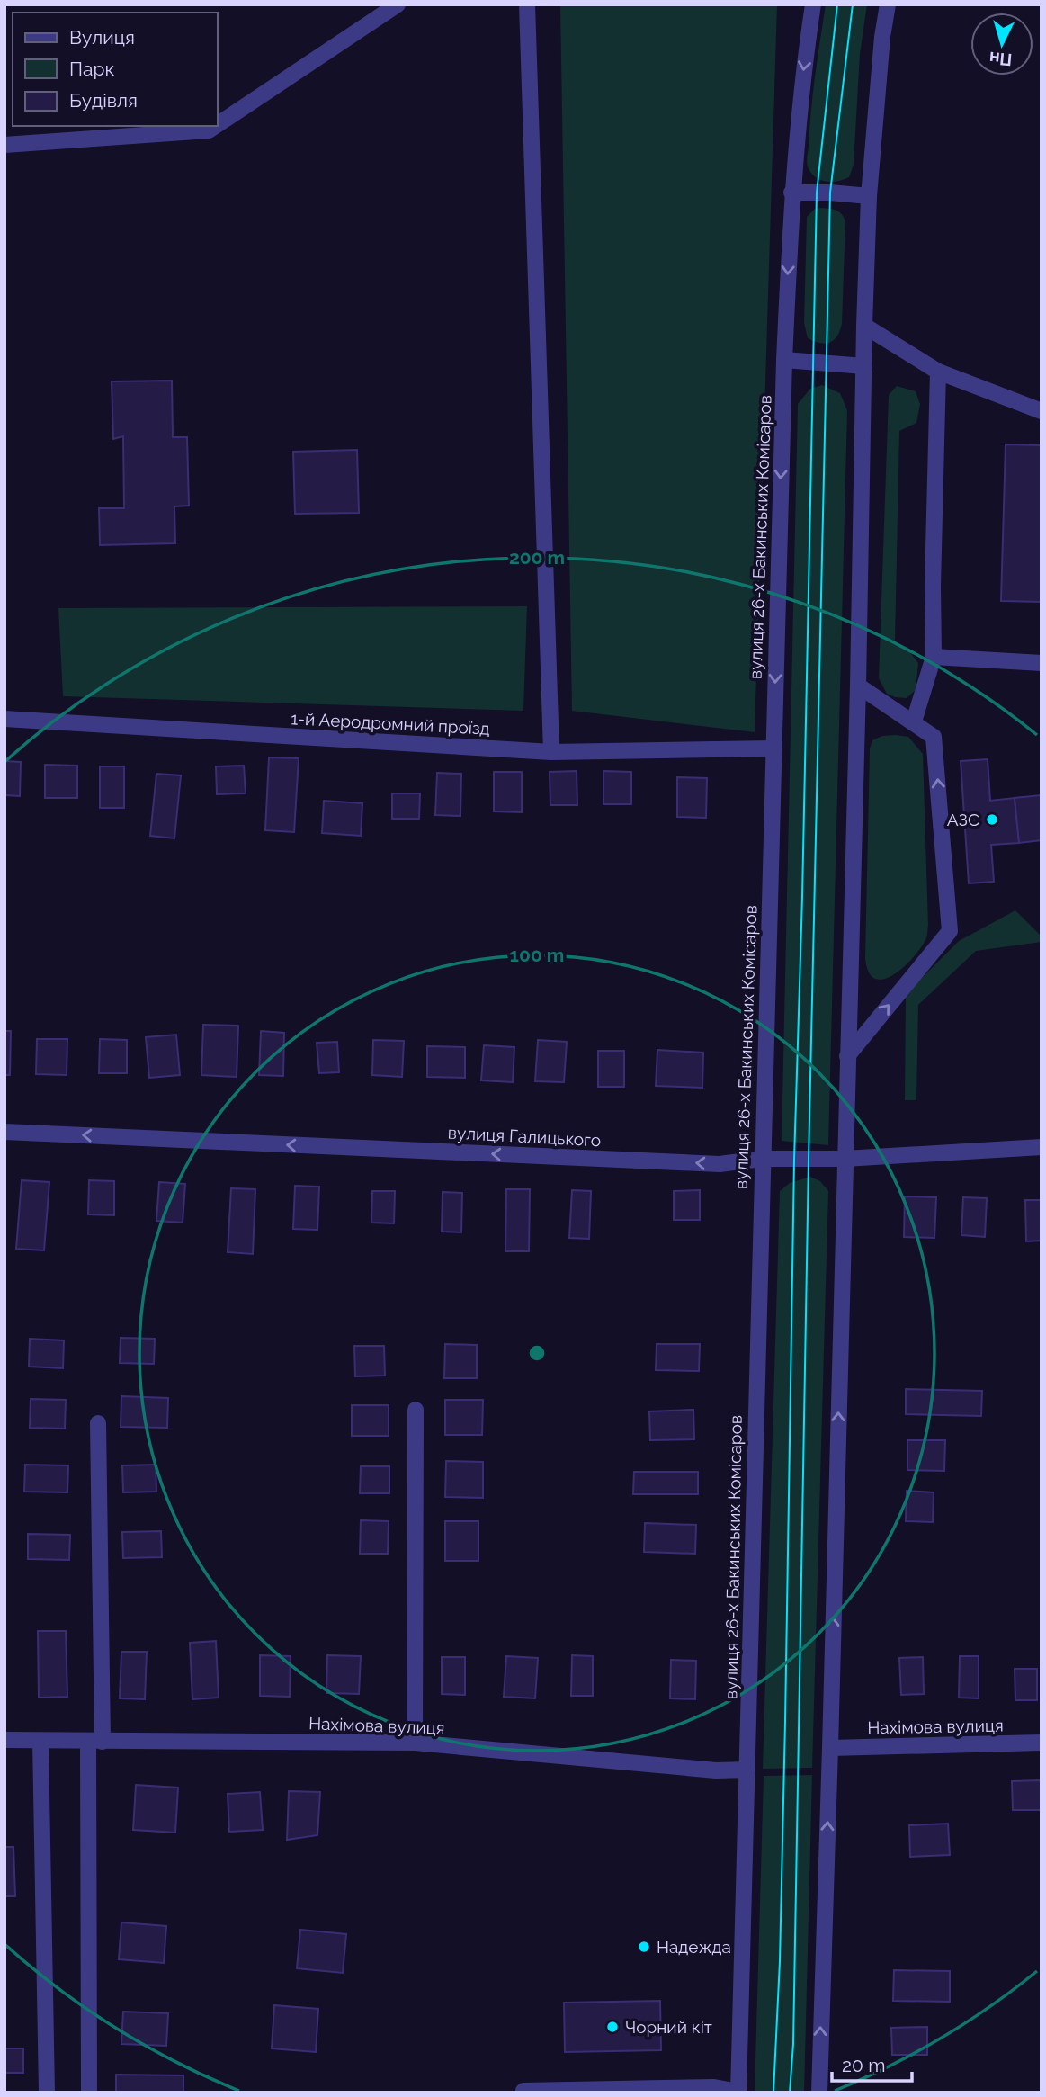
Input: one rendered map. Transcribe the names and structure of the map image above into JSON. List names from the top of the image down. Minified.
{"streets":{"street":["вулиця 26-х Бакинських Комісаров","1-й Аеродромний проїзд","вулиця Галицького","Нахімова вулиця"]},"crossings":[["вулиця 26-х Бакинських Комісаров","1-й Аеродромний проїзд"],["вулиця 26-х Бакинських Комісаров","вулиця Галицького"],["вулиця 26-х Бакинських Комісаров","Нахімова вулиця"]],"one_way":["вулиця Галицького"],"places":["АЗС","Надежда","Чорний кіт"],"legend":["Вулиця","Парк","Будівля"],"scale_bar":"20 m","north":"bottom","rings":["200 m","100 m"]}
